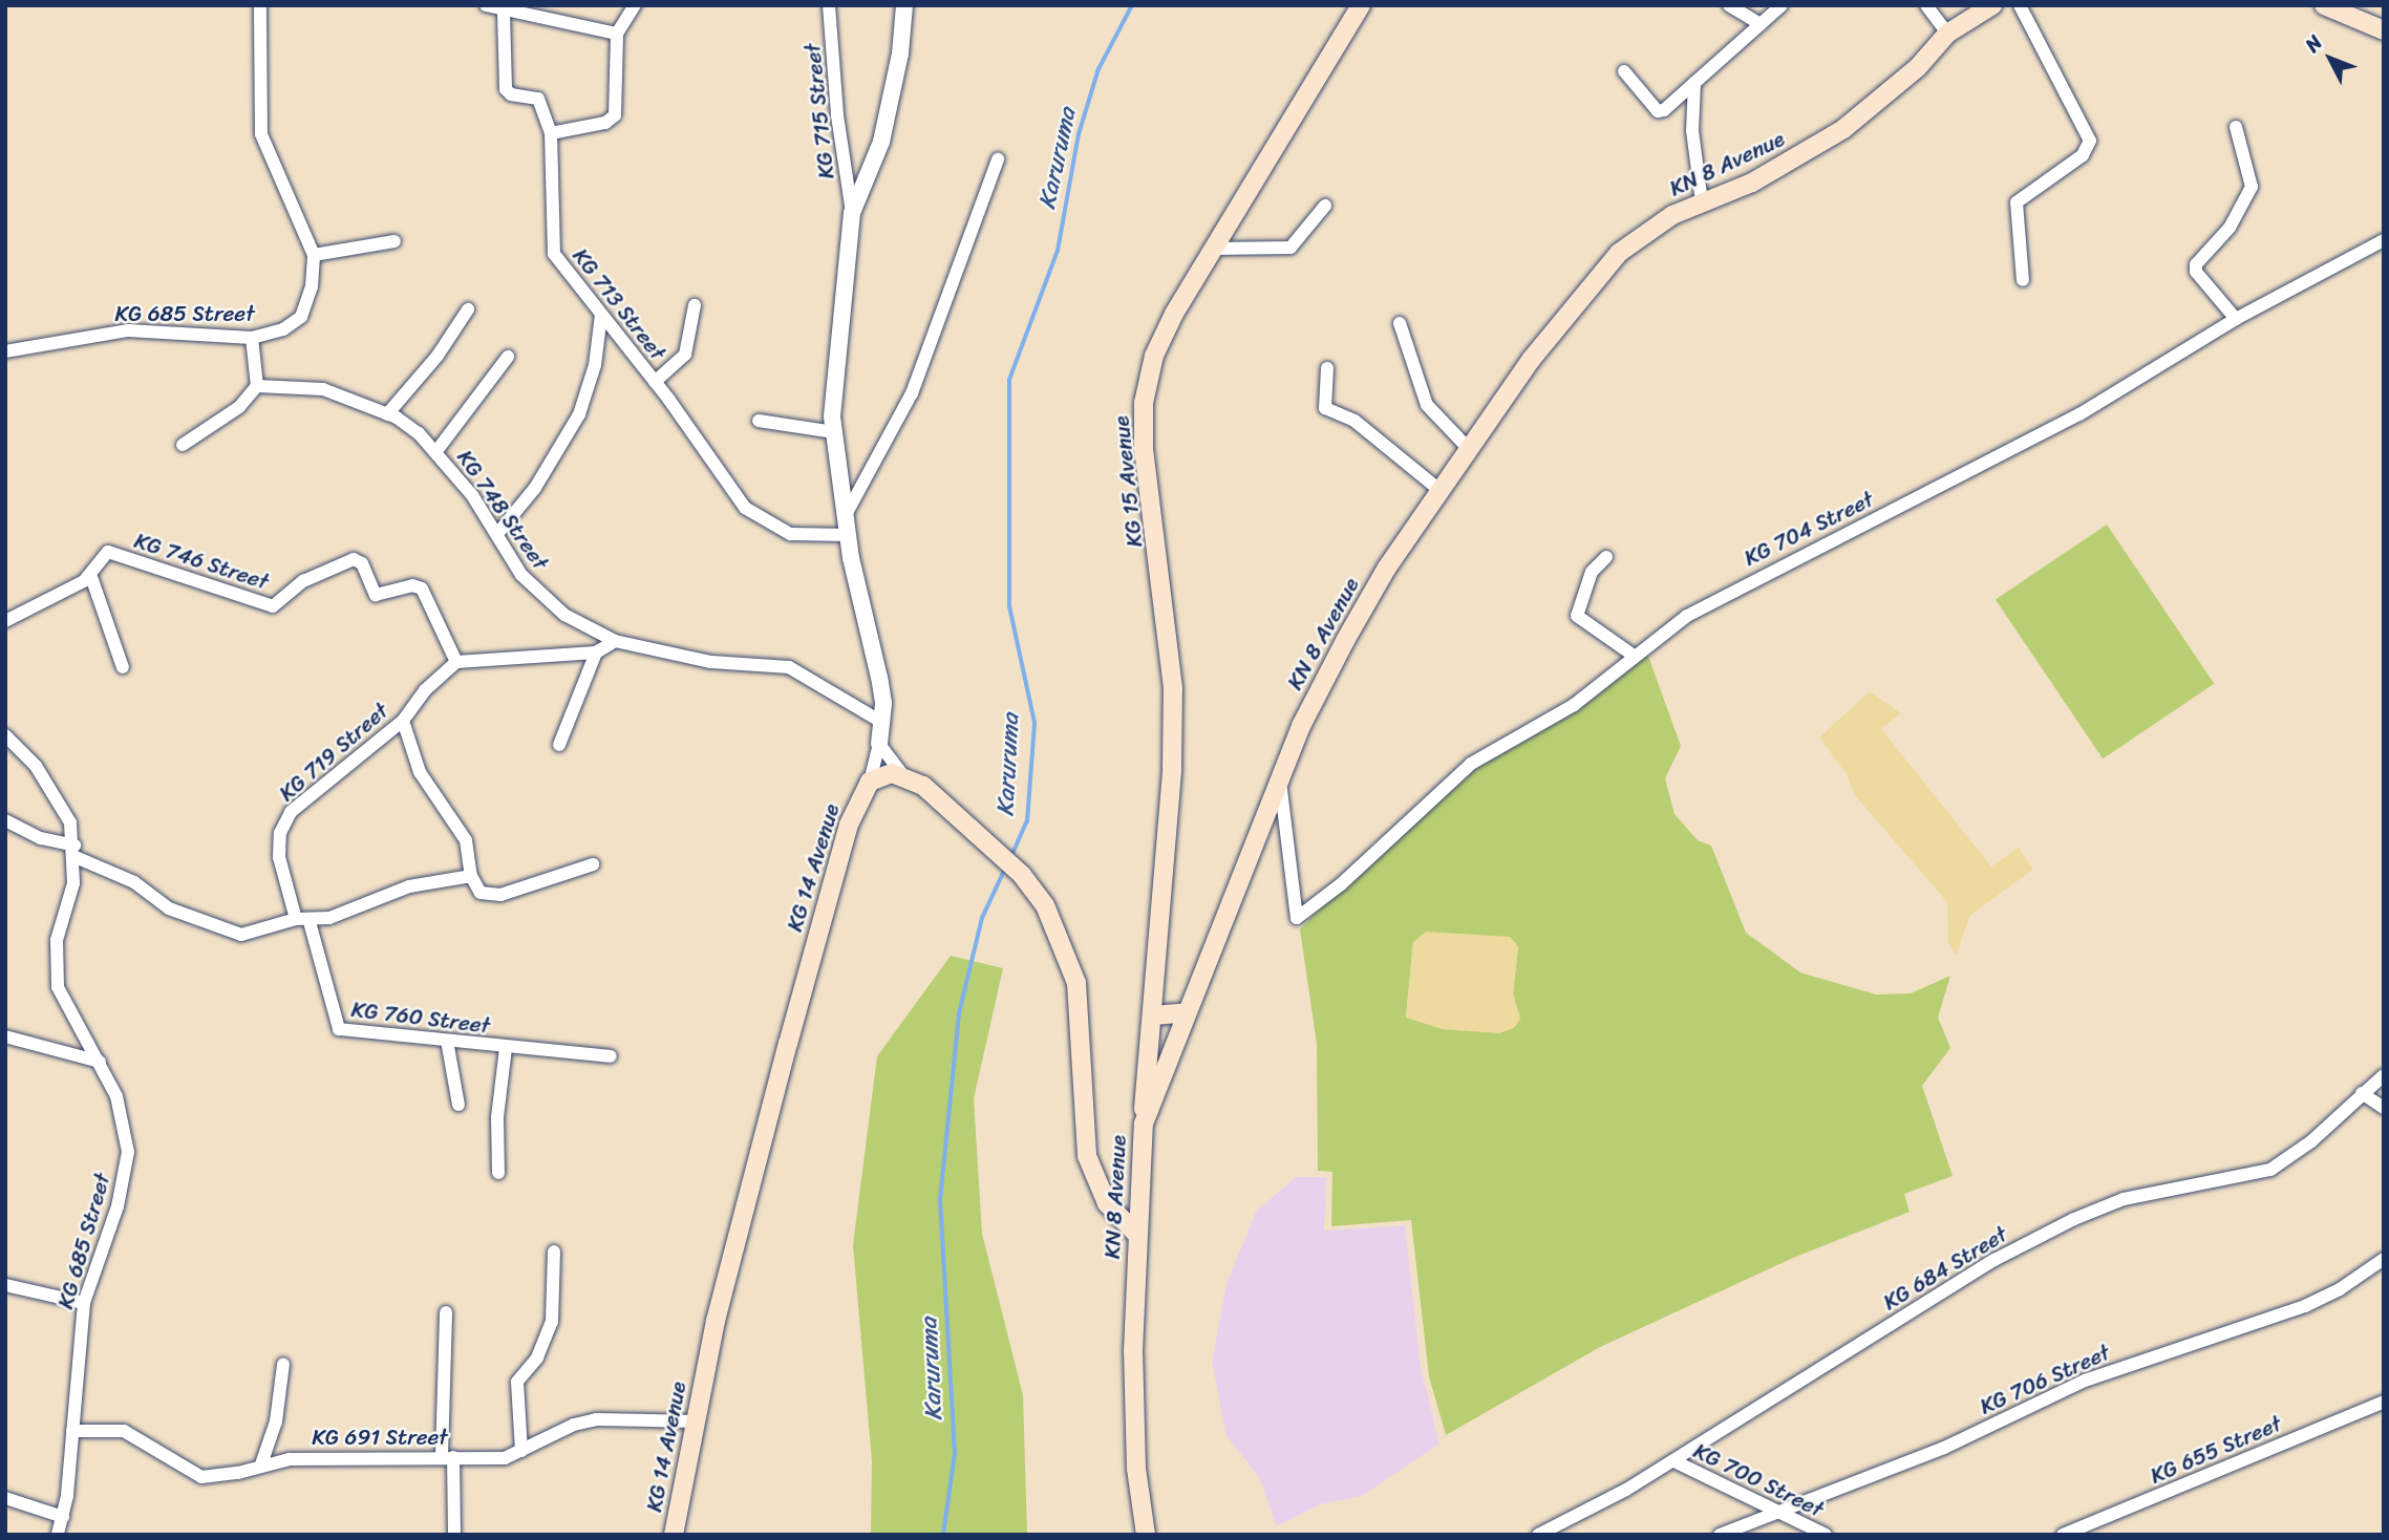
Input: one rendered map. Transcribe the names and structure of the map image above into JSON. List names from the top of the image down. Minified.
{"streets":{"main road":["KN 8 Avenue","KG 15 Avenue","KG 14 Avenue"],"street":["KG 715 Street","KG 713 Street","KG 685 Street","KG 748 Street","KG 704 Street","KG 746 Street","KG 719 Street","KG 760 Street","KG 684 Street","KG 706 Street","KG 691 Street","KG 655 Street","KG 700 Street"]},"crossings":[["KN 8 Avenue","KG 15 Avenue"],["KN 8 Avenue","KG 704 Street"],["KG 685 Street","KG 691 Street"],["KG 746 Street","KG 719 Street"],["KG 14 Avenue","KG 691 Street"],["KG 684 Street","KG 700 Street"],["KG 706 Street","KG 700 Street"]],"water":["Karuruma"],"north":"top left"}
